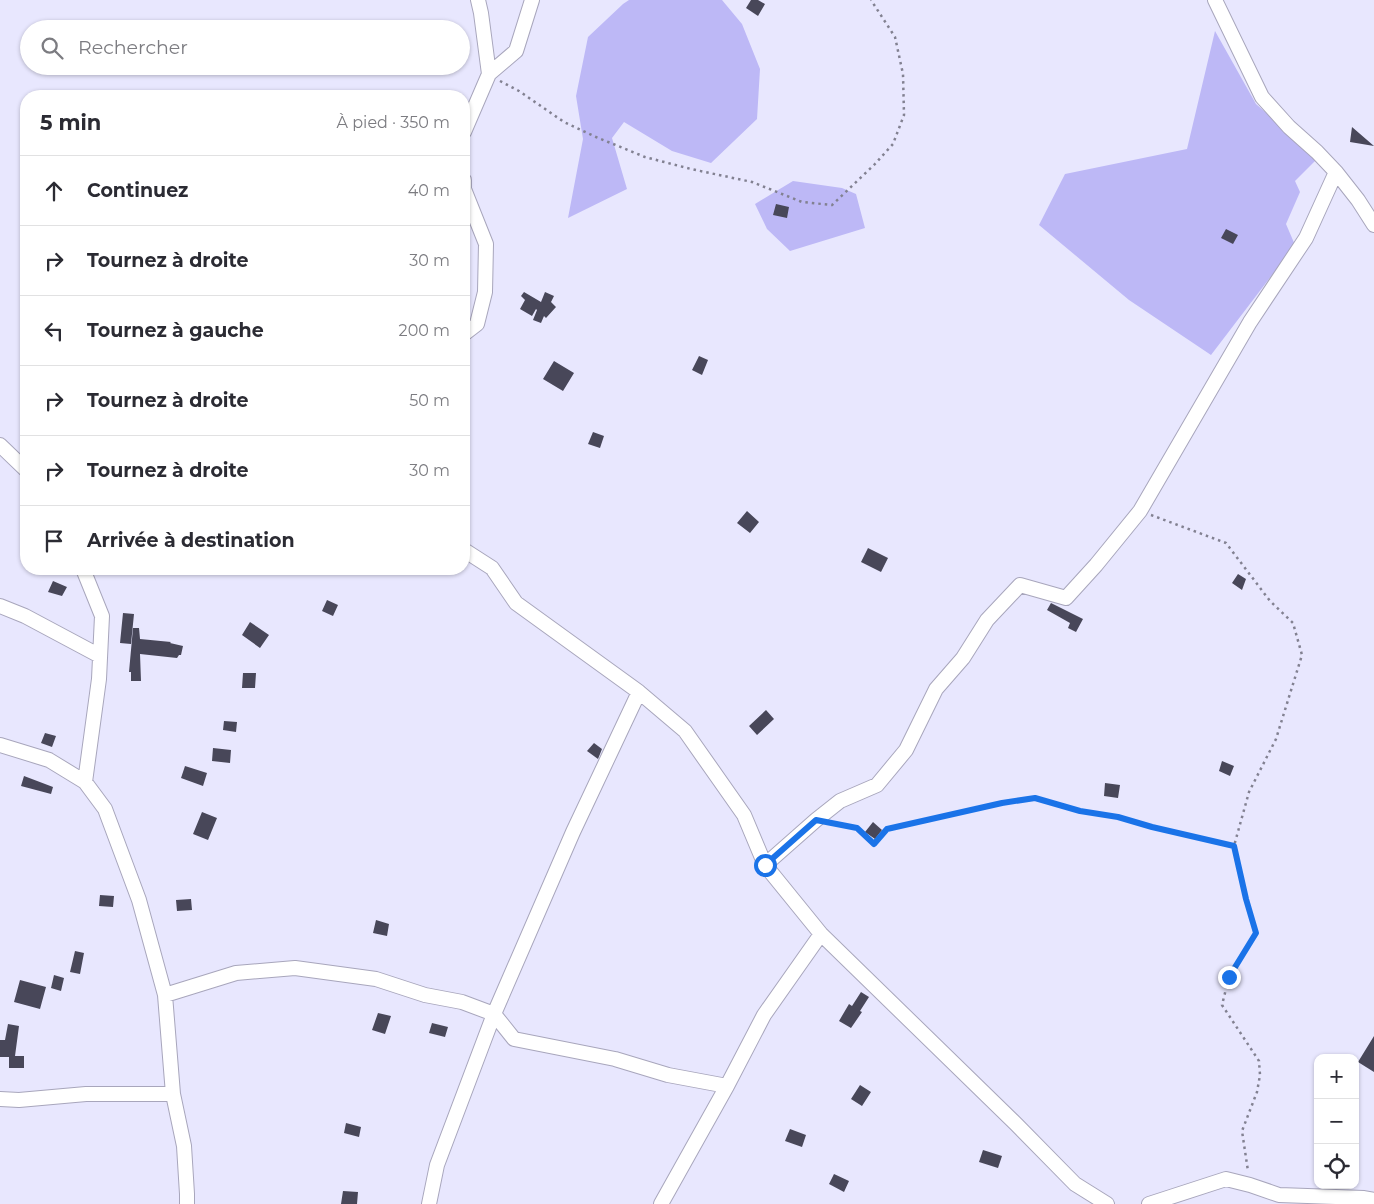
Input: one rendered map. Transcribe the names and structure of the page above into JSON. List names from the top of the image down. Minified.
{"page":{"search":"Rechercher","heading":["5 min","À pied · 350 m"],"list":[["Continuez","40 m"],["Tournez à droite","30 m"],["Tournez à gauche","200 m"],["Tournez à droite","50 m"],["Tournez à droite","30 m"],"Arrivée à destination"],"map_buttons":["+","−"]}}
